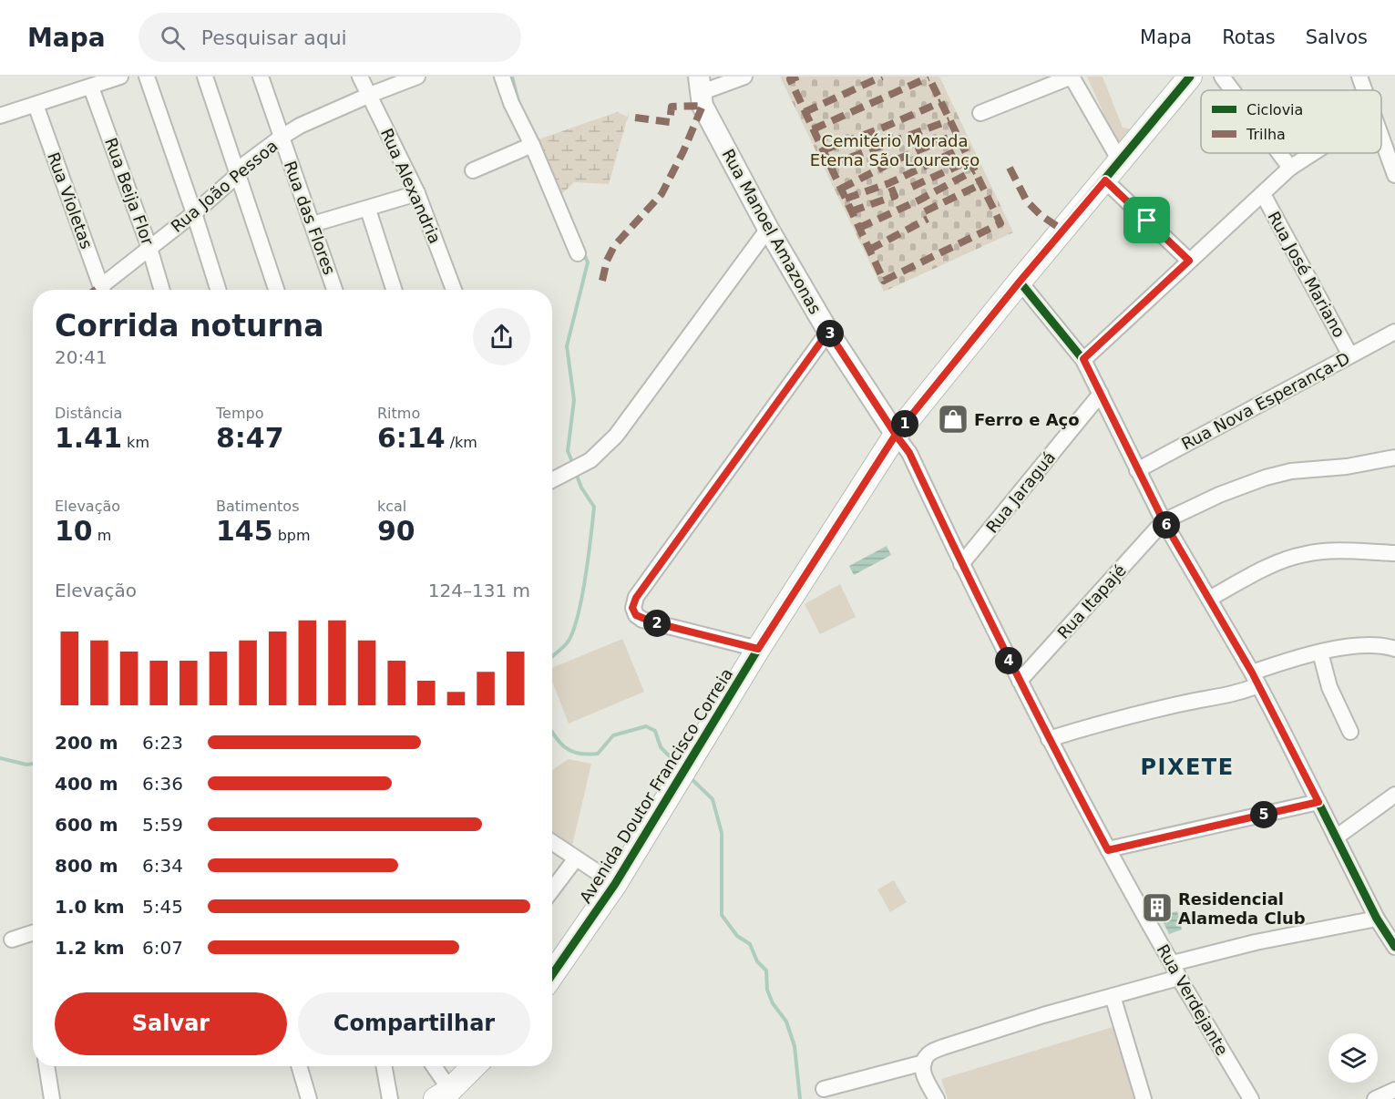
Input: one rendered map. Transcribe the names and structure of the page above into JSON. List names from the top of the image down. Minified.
{"streets":{"main road":["Rua Manoel Amazonas","Avenida Doutor Francisco Correia"],"street":["Rua João Pessoa","Rua Alexandria","Rua Beija Flor","Rua Violetas","Rua das Flores","Rua José Mariano","Rua Nova Esperança-D","Rua Jaraguá","Rua Itapajé","Rua Verdejante"]},"crossings":[["Rua João Pessoa","Rua Alexandria"],["Rua João Pessoa","Rua Beija Flor"],["Rua João Pessoa","Rua das Flores"],["Rua Manoel Amazonas","Avenida Doutor Francisco Correia"],["Rua Manoel Amazonas","Rua Verdejante"],["Rua José Mariano","Rua Nova Esperança-D"],["Rua Jaraguá","Rua Verdejante"],["Rua Itapajé","Rua Verdejante"],["Avenida Doutor Francisco Correia","Rua Verdejante"]],"districts":["PIXETE"],"parks":["Cemitério Morada Eterna São Lourenço"],"places":{"shop":["Ferro e Aço"],"building":["Residencial Alameda Club"]},"legend":["Ciclovia","Trilha"],"page":{"header":"Mapa","search":"Pesquisar aqui","nav":["Mapa","Rotas","Salvos"],"heading":["Corrida noturna","20:41"],"pins":["3","1","6","2","4","5"],"stats":[["Distância","1.41 km"],["Tempo","8:47"],["Ritmo","6:14 /km"],["Elevação","10 m"],["Batimentos","145 bpm"],["kcal","90"]],"chart":["Elevação","124–131 m"],"list":[{"name":"200 m","note":"6:23"},{"name":"400 m","note":"6:36"},{"name":"600 m","note":"5:59"},{"name":"800 m","note":"6:34"},{"name":"1.0 km","note":"5:45"},{"name":"1.2 km","note":"6:07"}],"buttons":["Salvar","Compartilhar"]}}
